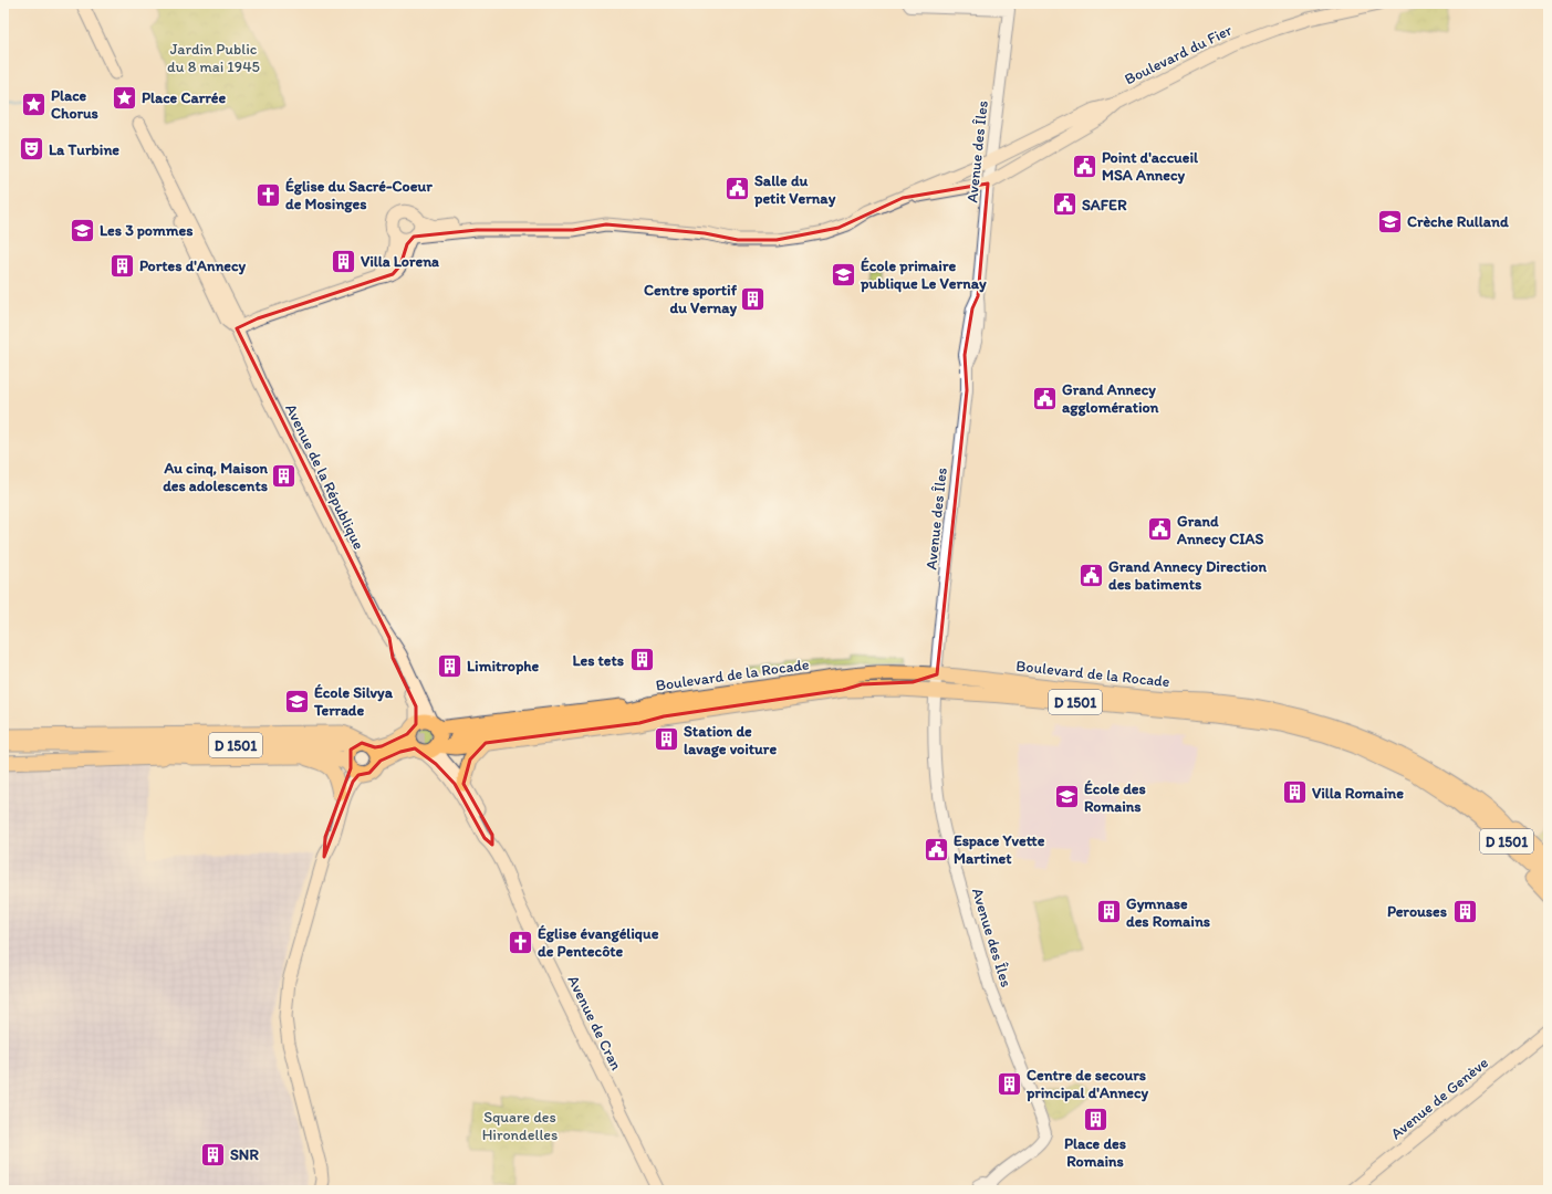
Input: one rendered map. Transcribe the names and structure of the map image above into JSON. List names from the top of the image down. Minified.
{"streets":{"main road":["Boulevard du Fier","Avenue de la République","Boulevard de la Rocade","D 1501","Avenue de Cran","Avenue de Genève"],"street":["Avenue des Îles"]},"crossings":[["Boulevard du Fier","Avenue des Îles"],["Avenue des Îles","Boulevard de la Rocade"],["Boulevard de la Rocade","D 1501"]],"parks":["Jardin Public du 8 mai 1945","Square des Hirondelles"],"places":{"place":["Place Carrée","Place Chorus"],"theatre":["La Turbine"],"public building":["Point d'accueil MSA Annecy","Salle du petit Vernay","SAFER","Grand Annecy agglomération","Grand Annecy CIAS","Grand Annecy Direction des batiments","Espace Yvette Martinet"],"church":["Église du Sacré-Coeur de Mosinges","Église évangélique de Pentecôte"],"school or university":["Crèche Rulland","Les 3 pommes","École primaire publique Le Vernay","École Silvya Terrade","École des Romains"],"building":["Villa Lorena","Portes d'Annecy","Centre sportif du Vernay","Au cinq, Maison des adolescents","Les tets","Limitrophe","Station de lavage voiture","Villa Romaine","Perouses","Gymnase des Romains","Centre de secours principal d'Annecy","Place des Romains","SNR"]}}
